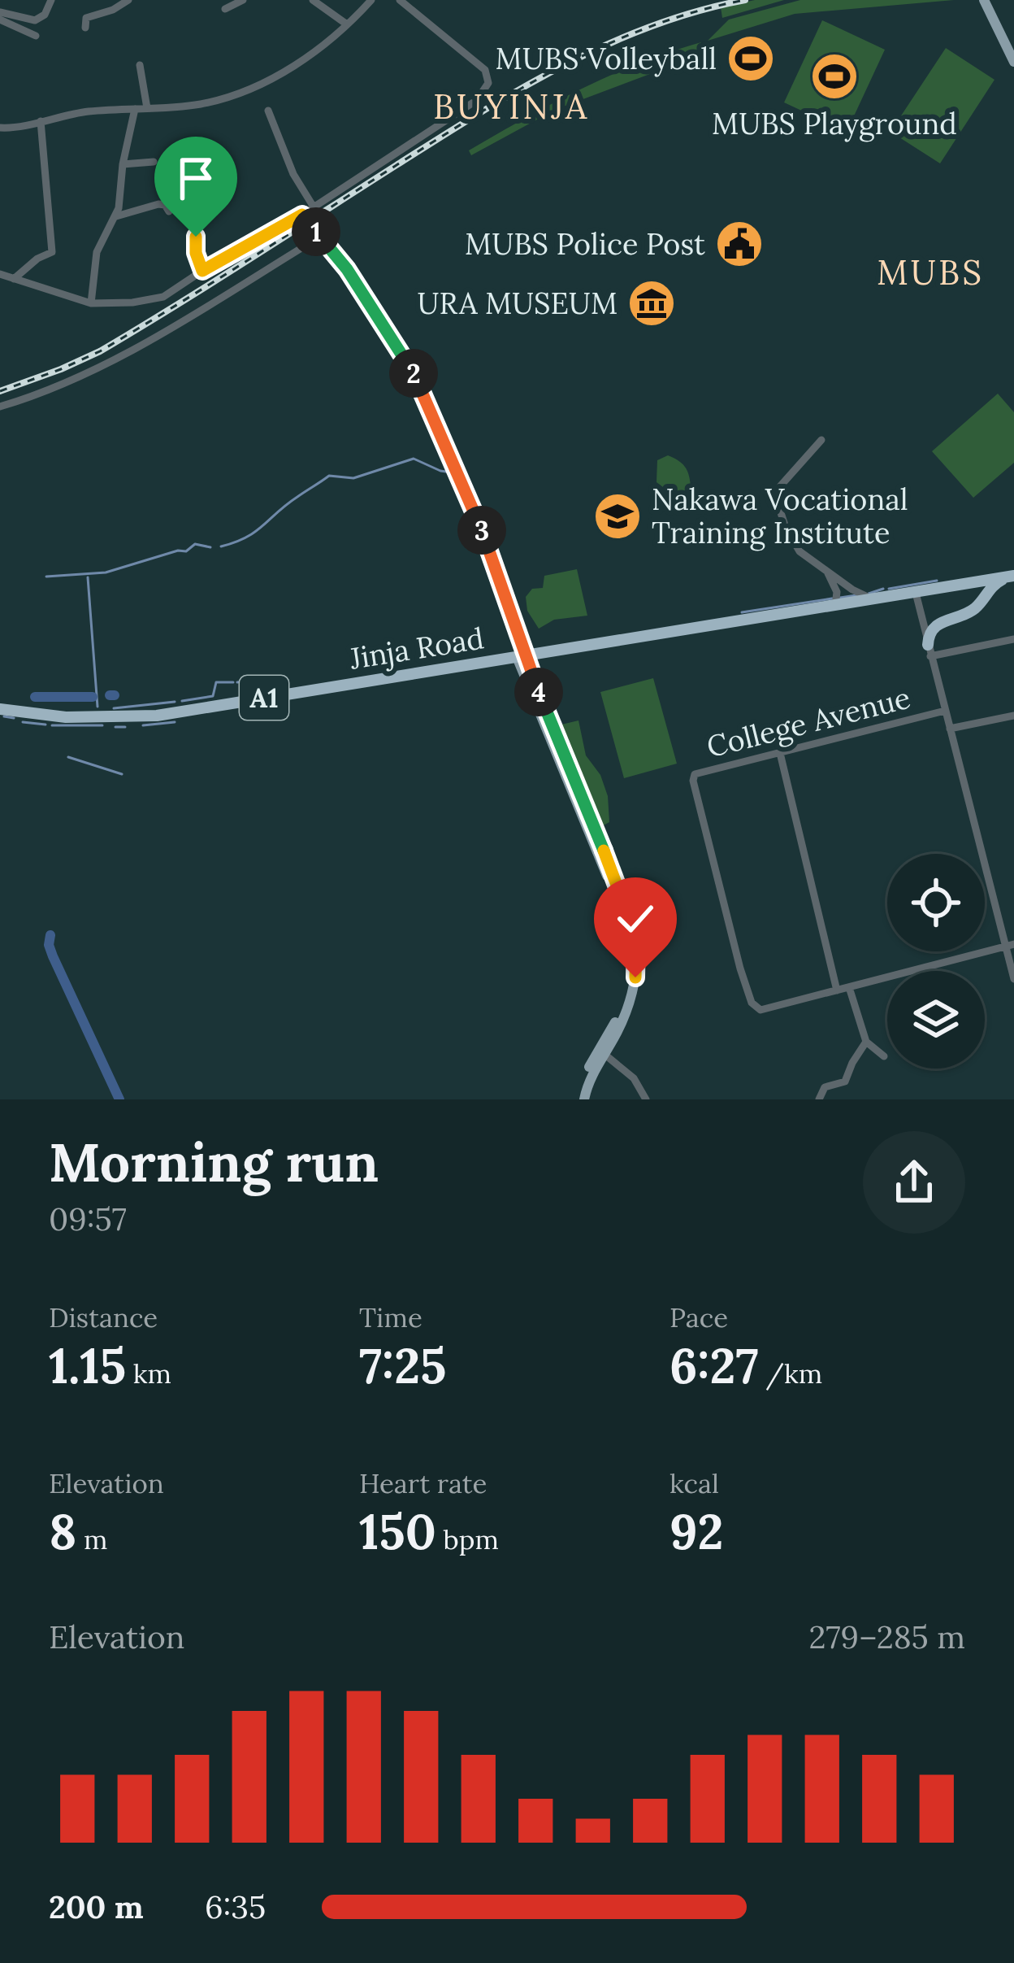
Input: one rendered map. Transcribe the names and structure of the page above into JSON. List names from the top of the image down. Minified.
{"streets":{"highway":["Jinja Road","A1"],"street":["College Avenue"]},"districts":["BUYINJA","MUBS"],"places":{"sports":["MUBS Volleyball","MUBS Playground"],"public building":["MUBS Police Post"],"museum":["URA MUSEUM"],"school or university":["Nakawa Vocational Training Institute"]},"page":{"pins":["1","2","3","4"],"heading":["Morning run","09:57"],"stats":[["Distance","1.15 km"],["Time","7:25"],["Pace","6:27 /km"],["Elevation","8 m"],["Heart rate","150 bpm"],["kcal","92"]],"chart":["Elevation","279–285 m"],"list":[{"name":"200 m","note":"6:35"}]}}
